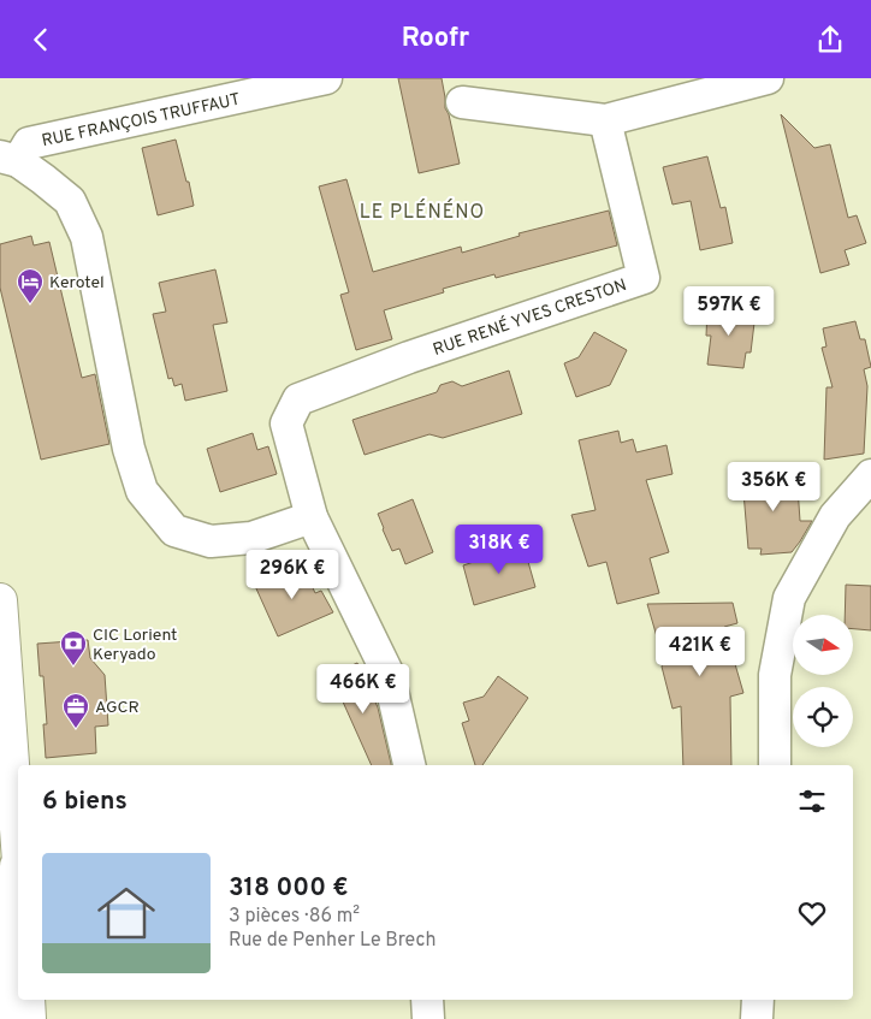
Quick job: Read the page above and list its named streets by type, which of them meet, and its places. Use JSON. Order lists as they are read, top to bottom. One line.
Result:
{"streets":{"street":["RUE FRANÇOIS TRUFFAUT","RUE RENÉ YVES CRESTON"]},"districts":["LE PLÉNÉNO"],"places":{"hotel":["Kerotel"],"bank":["CIC Lorient Keryado"],"office":["AGCR"]},"north":"right","page":{"header":"Roofr","price":["597K €","356K €","318K €","296K €","421K €","466K €"],"heading":"6 biens","list":[{"name":"318 000 €","note":"3 pièces · 86 m² · Rue de Penher Le Brech"}]}}
